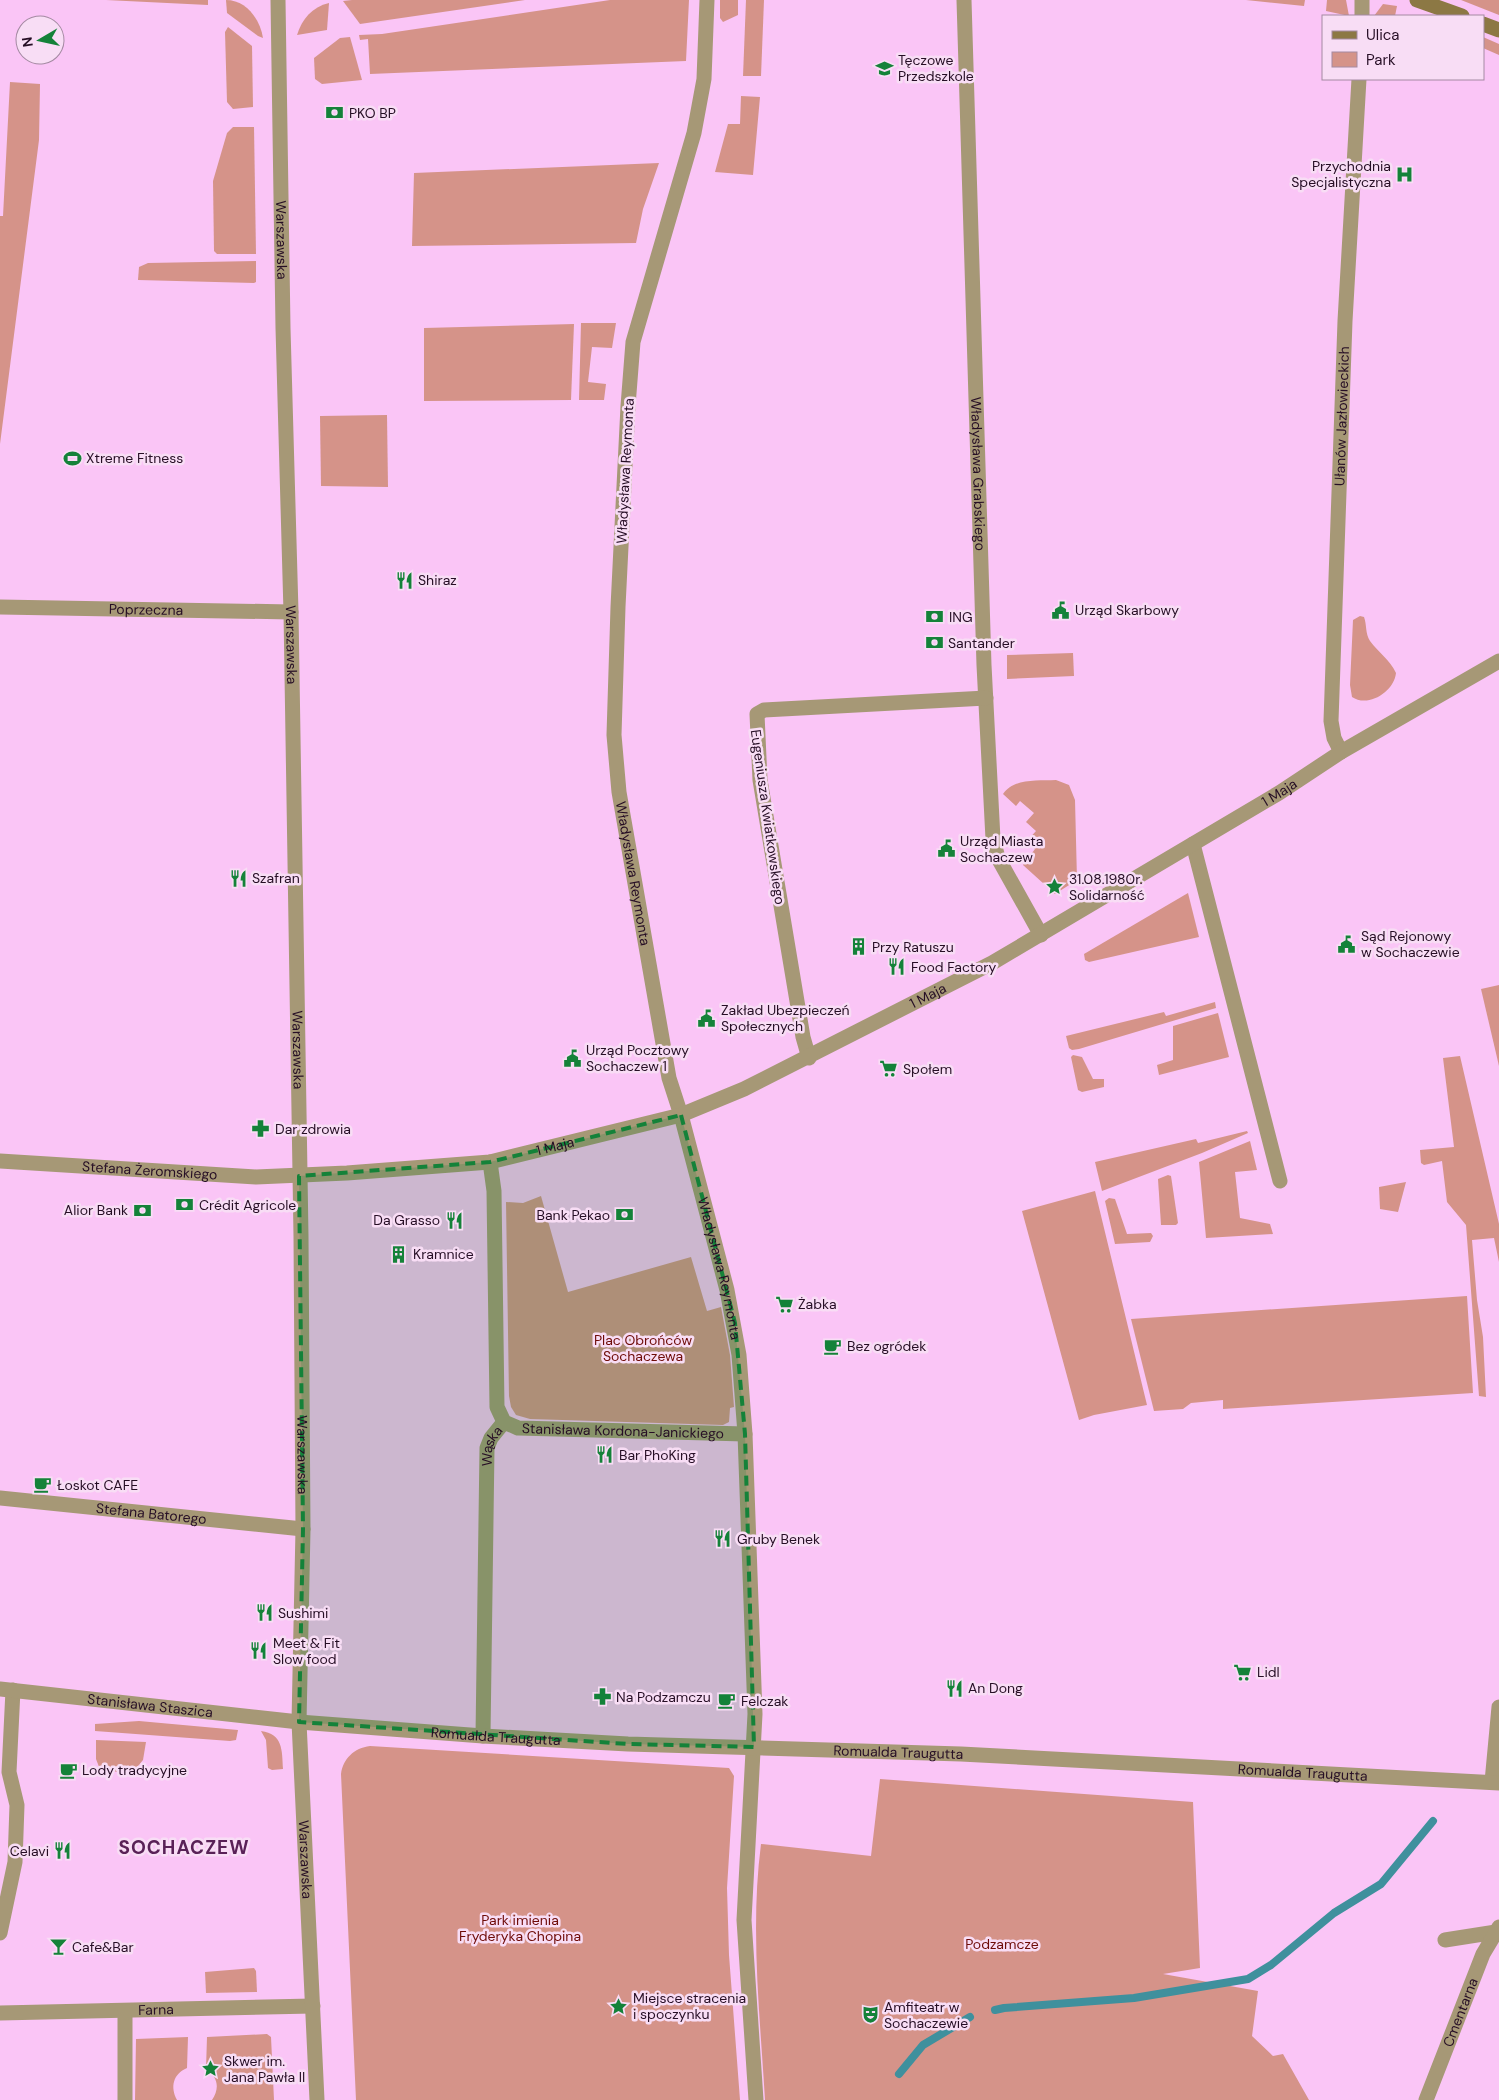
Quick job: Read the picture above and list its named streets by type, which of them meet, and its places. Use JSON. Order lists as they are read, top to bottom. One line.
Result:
{"streets":{"street":["Warszawska","Ułanów Jazłowieckich","Władysława Reymonta","Władysława Grabskiego","Poprzeczna","1 Maja","Eugeniusza Kwiatkowskiego","Stefana Żeromskiego","Stanisława Kordona-Janickiego","Wąska","Stefana Batorego","Stanisława Staszica","Romualda Traugutta","Farna","Cmentarna"]},"crossings":[["Warszawska","Poprzeczna"],["Warszawska","1 Maja"],["Warszawska","Stefana Żeromskiego"],["Warszawska","Stefana Batorego"],["Warszawska","Stanisława Staszica"],["Warszawska","Romualda Traugutta"],["Warszawska","Farna"],["Ułanów Jazłowieckich","1 Maja"],["Władysława Reymonta","1 Maja"],["Władysława Reymonta","Stanisława Kordona-Janickiego"],["Władysława Reymonta","Romualda Traugutta"],["Władysława Grabskiego","1 Maja"],["Władysława Grabskiego","Eugeniusza Kwiatkowskiego"],["1 Maja","Eugeniusza Kwiatkowskiego"],["1 Maja","Stefana Żeromskiego"],["1 Maja","Wąska"],["Stanisława Kordona-Janickiego","Wąska"],["Wąska","Romualda Traugutta"],["Stanisława Staszica","Romualda Traugutta"]],"districts":["SOCHACZEW"],"parks":["Plac Obrońców Sochaczewa","Park imienia Fryderyka Chopina","Podzamcze"],"places":{"school or university":["Tęczowe Przedszkole"],"bank":["PKO BP","ING","Santander","Crédit Agricole","Alior Bank","Bank Pekao"],"hospital":["Przychodnia Specjalistyczna"],"sports":["Xtreme Fitness"],"restaurant":["Shiraz","Szafran","Food Factory","Da Grasso","Bar PhoKing","Gruby Benek","Sushimi","Meet & Fit Slow food","An Dong","Celavi"],"public building":["Urząd Skarbowy","Urząd Miasta Sochaczew","Sąd Rejonowy w Sochaczewie","Zakład Ubezpieczeń Społecznych","Urząd Pocztowy Sochaczew 1"],"place":["31.08.1980r. Solidarność","Miejsce stracenia i spoczynku","Skwer im. Jana Pawła II"],"building":["Przy Ratuszu","Kramnice"],"supermarket":["Społem","Żabka","Lidl"],"pharmacy":["Dar zdrowia","Na Podzamczu"],"cafe":["Bez ogródek","Łoskot CAFE","Felczak","Lody tradycyjne"],"bar":["Cafe&Bar"],"theatre":["Amfiteatr w Sochaczewie"]},"legend":["Ulica","Park"],"north":"left"}
